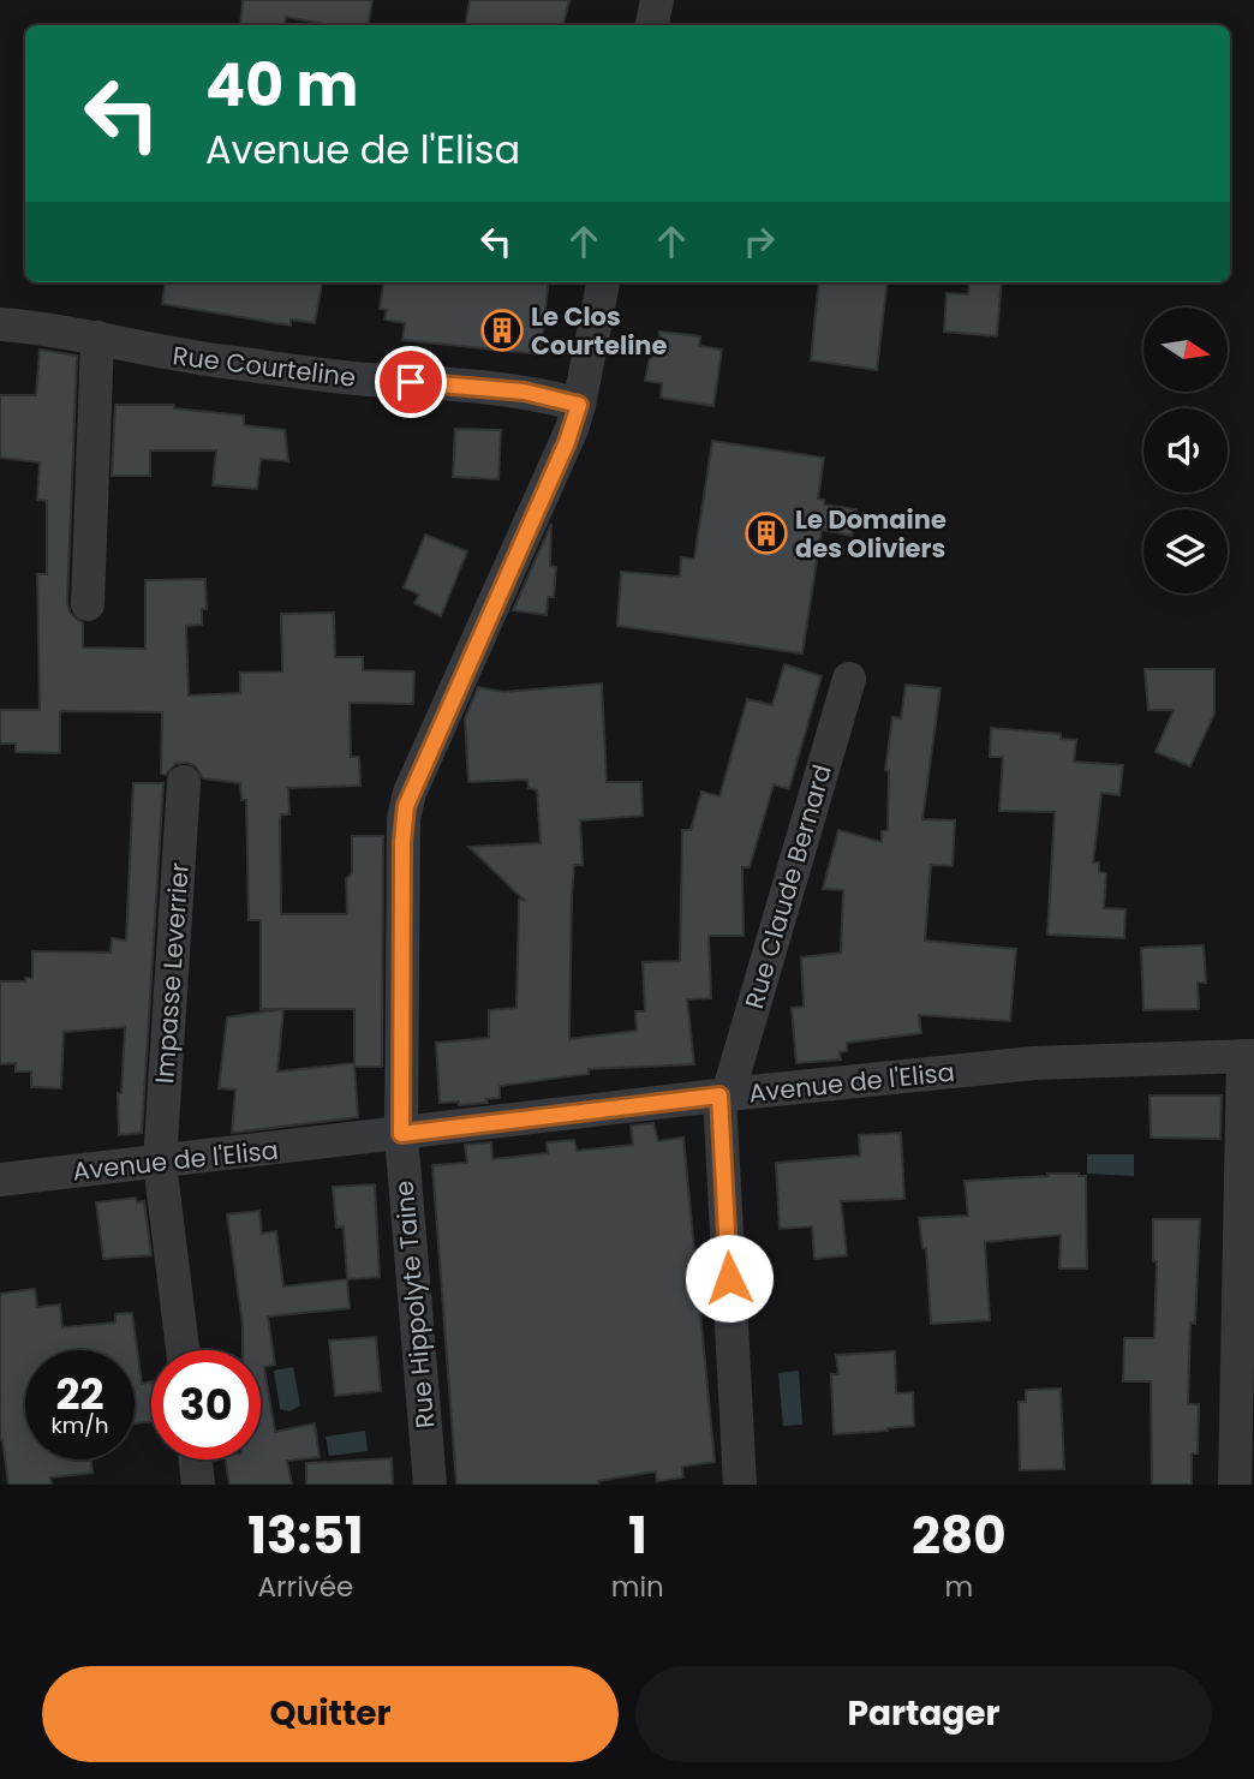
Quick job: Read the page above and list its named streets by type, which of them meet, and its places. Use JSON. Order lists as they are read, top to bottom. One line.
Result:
{"streets":{"street":["Rue Courteline","Rue Claude Bernard","Impasse Leverrier","Avenue de l'Elisa","Rue Hippolyte Taine"]},"crossings":[["Rue Courteline","Rue Hippolyte Taine"],["Rue Claude Bernard","Avenue de l'Elisa"],["Impasse Leverrier","Avenue de l'Elisa"],["Avenue de l'Elisa","Rue Hippolyte Taine"]],"places":{"building":["Le Clos Courteline","Le Domaine des Oliviers"]},"north":"right","page":{"turn":["40 m","Avenue de l'Elisa"],"speed":"22 km/h","limit":"30","eta":["13:51","Arrivée","1","min","280","m"],"buttons":["Quitter","Partager"]}}
